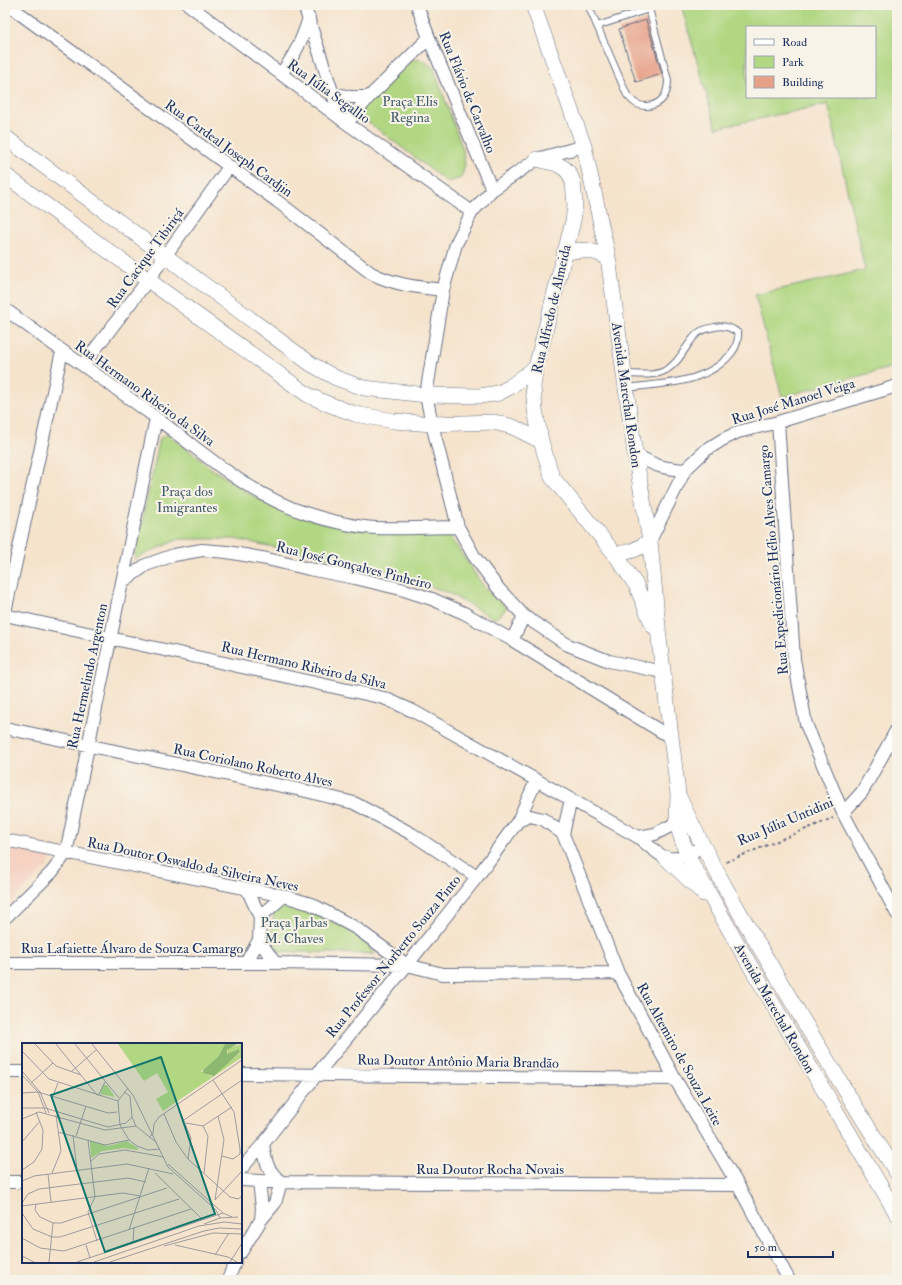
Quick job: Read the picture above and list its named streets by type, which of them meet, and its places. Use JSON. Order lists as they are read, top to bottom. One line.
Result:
{"streets":{"street":["Rua Júlia Segallio","Rua Flávio de Carvalho","Rua Cardeal Joseph Cardjin","Rua Cacique Tibiriçá","Rua Alfredo de Almeida","Rua Hermano Ribeiro da Silva","Avenida Marechal Rondon","Rua José Manoel Veiga","Rua Expedicionário Hélio Alves Camargo","Rua José Gonçalves Pinheiro","Rua Hermelindo Argenton","Rua Coriolano Roberto Alves","Rua Júlia Untidini","Rua Doutor Oswaldo da Silveira Neves","Rua Lafaiette Álvaro de Souza Camargo","Rua Professor Norberto Souza Pinto","Rua Altemiro de Souza Leite","Rua Doutor Antônio Maria Brandão","Rua Doutor Rocha Novais"]},"crossings":[["Rua Cardeal Joseph Cardjin","Rua Cacique Tibiriçá"],["Rua Cacique Tibiriçá","Rua Hermano Ribeiro da Silva"],["Rua Alfredo de Almeida","Avenida Marechal Rondon"],["Rua Hermano Ribeiro da Silva","Rua Hermelindo Argenton"],["Rua Hermano Ribeiro da Silva","Rua Professor Norberto Souza Pinto"],["Avenida Marechal Rondon","Rua José Manoel Veiga"],["Avenida Marechal Rondon","Rua José Gonçalves Pinheiro"],["Avenida Marechal Rondon","Rua Júlia Untidini"],["Rua José Manoel Veiga","Rua Expedicionário Hélio Alves Camargo"],["Rua Expedicionário Hélio Alves Camargo","Rua Júlia Untidini"],["Rua José Gonçalves Pinheiro","Rua Hermelindo Argenton"],["Rua Hermelindo Argenton","Rua Coriolano Roberto Alves"],["Rua Hermelindo Argenton","Rua Doutor Oswaldo da Silveira Neves"],["Rua Coriolano Roberto Alves","Rua Professor Norberto Souza Pinto"],["Rua Doutor Oswaldo da Silveira Neves","Rua Lafaiette Álvaro de Souza Camargo"],["Rua Doutor Oswaldo da Silveira Neves","Rua Professor Norberto Souza Pinto"],["Rua Lafaiette Álvaro de Souza Camargo","Rua Professor Norberto Souza Pinto"],["Rua Lafaiette Álvaro de Souza Camargo","Rua Altemiro de Souza Leite"],["Rua Professor Norberto Souza Pinto","Rua Doutor Antônio Maria Brandão"],["Rua Altemiro de Souza Leite","Rua Doutor Antônio Maria Brandão"],["Rua Altemiro de Souza Leite","Rua Doutor Rocha Novais"]],"parks":["Praça Elis Regina","Praça dos Imigrantes","Praça Jarbas M. Chaves"],"legend":["Road","Park","Building"],"scale_bar":"50 m"}
